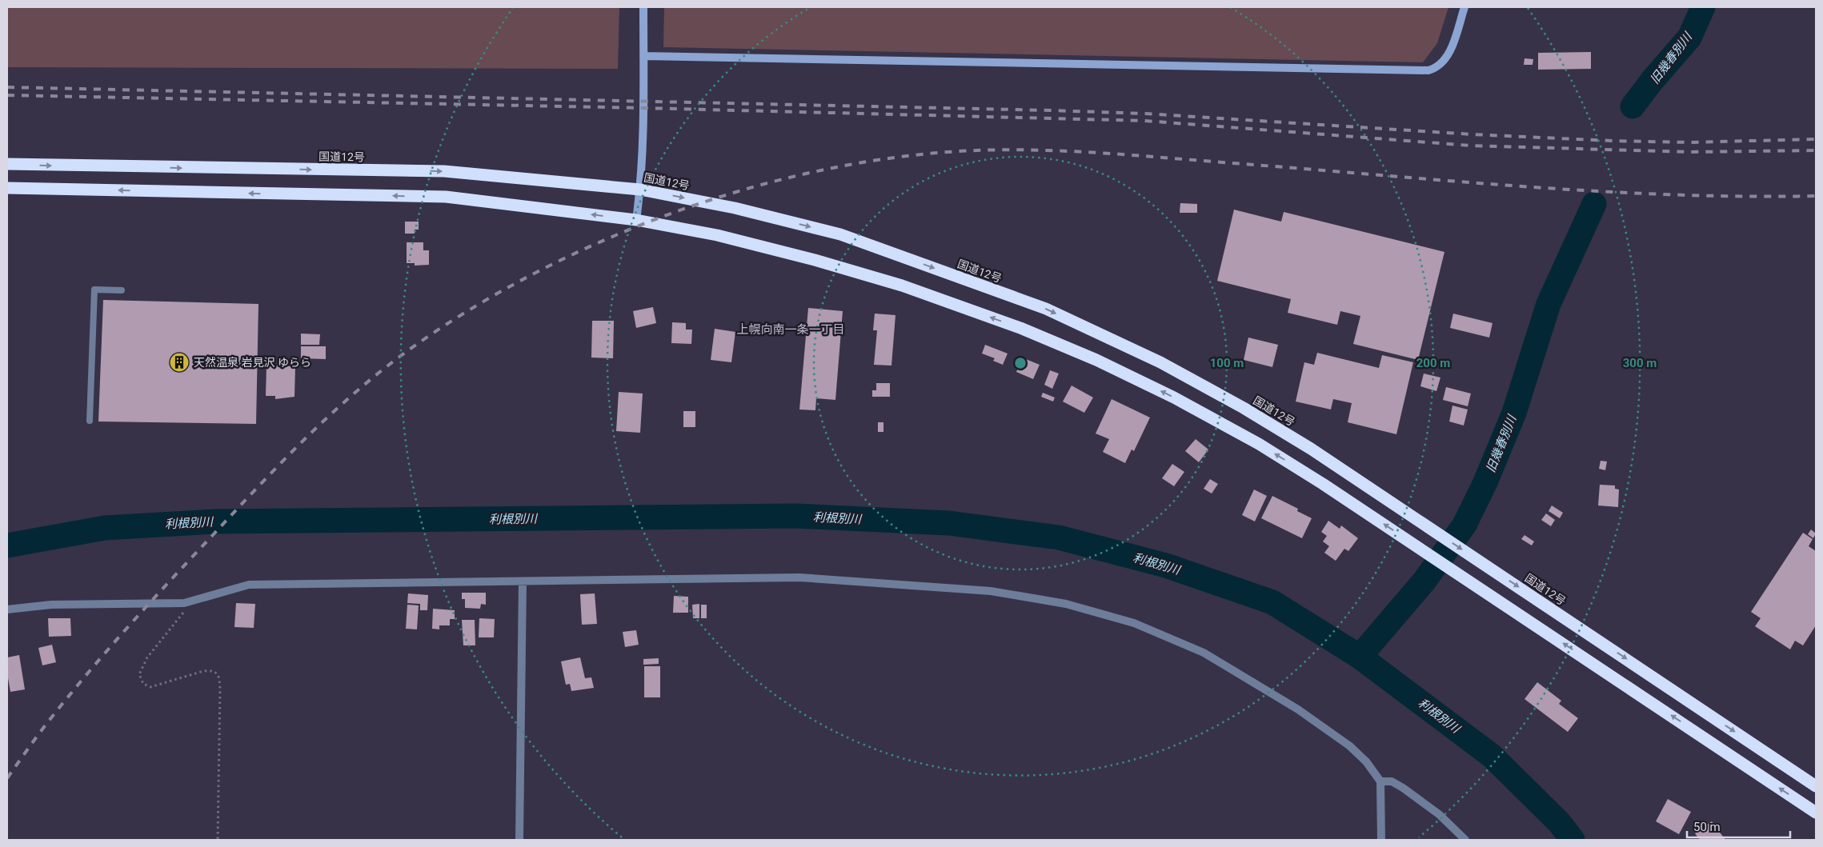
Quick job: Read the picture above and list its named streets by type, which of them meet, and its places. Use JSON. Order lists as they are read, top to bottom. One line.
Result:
{"streets":{"highway":["国道12号"]},"districts":["上幌向南一条一丁目"],"water":["旧幾春別川","利根別川"],"places":{"building":["天然温泉 岩見沢 ゆらら"]},"scale_bar":"50 m","rings":["100 m","200 m","300 m"]}
